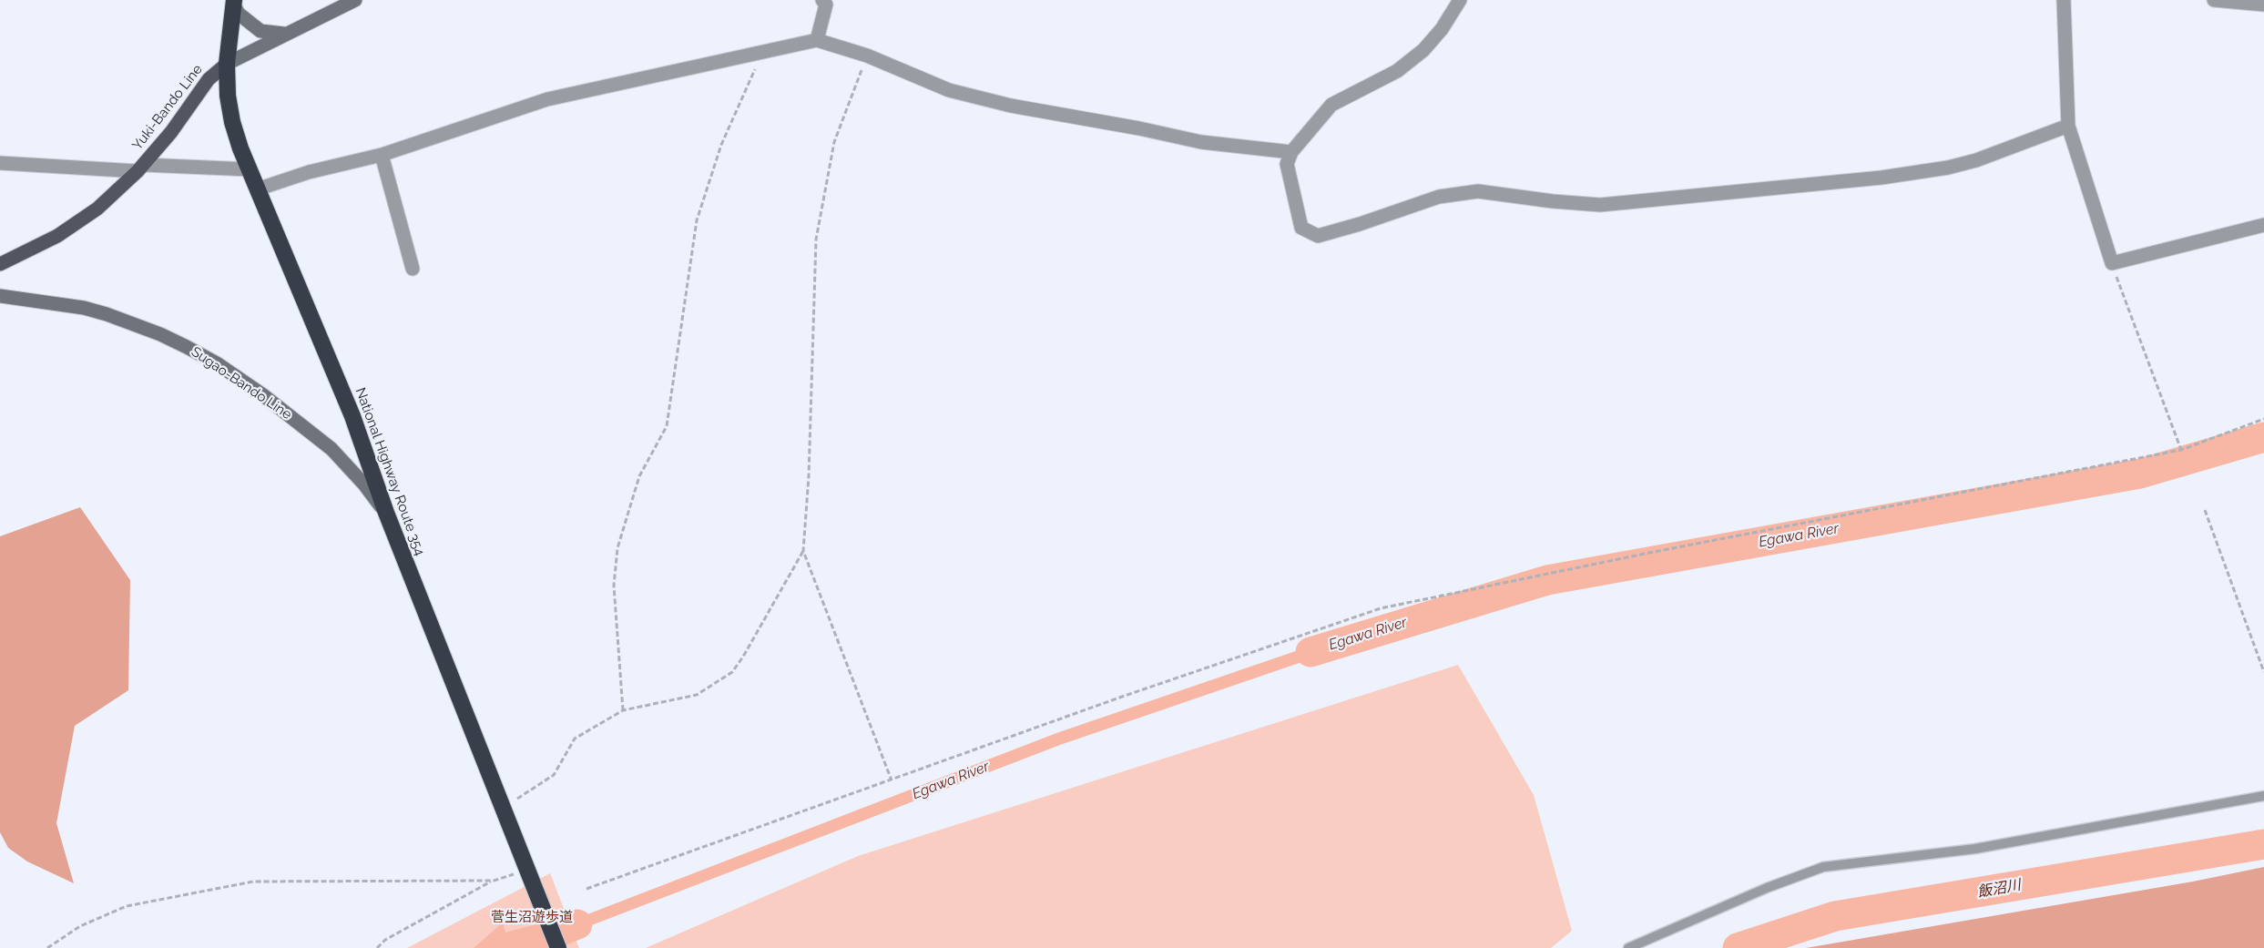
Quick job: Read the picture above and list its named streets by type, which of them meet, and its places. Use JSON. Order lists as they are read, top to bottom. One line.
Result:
{"streets":{"highway":["National Highway Route 354"],"main road":["Yuki-Bando Line","Sugao-Bando Line"]},"crossings":[["Yuki-Bando Line","National Highway Route 354"],["Sugao-Bando Line","National Highway Route 354"]],"water":["Egawa River","飯沼川"],"parks":["菅生沼遊歩道"]}
